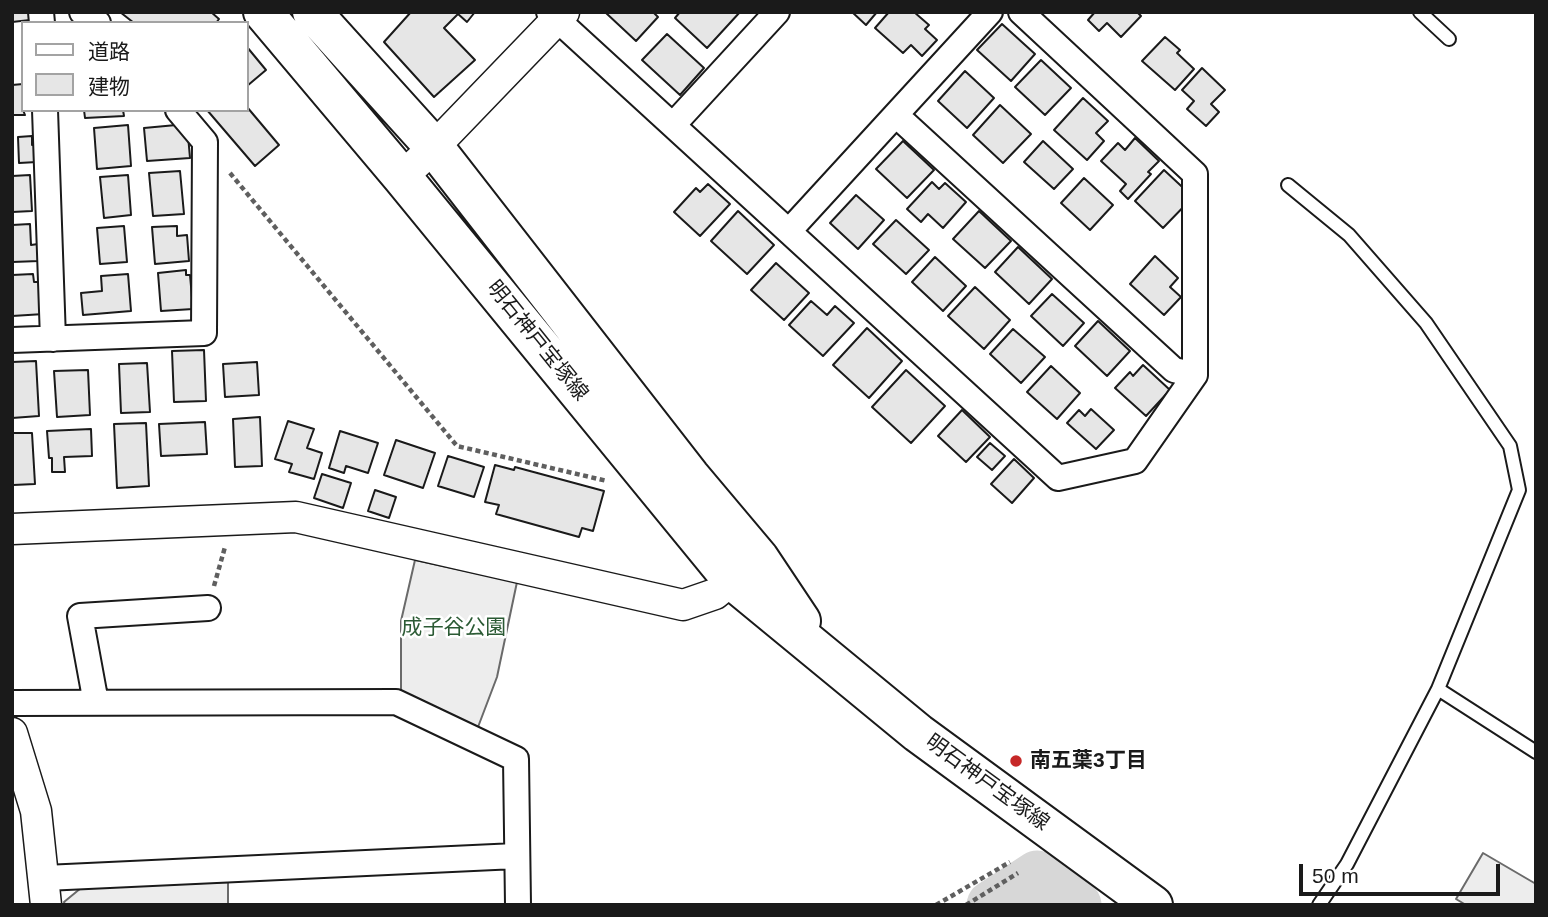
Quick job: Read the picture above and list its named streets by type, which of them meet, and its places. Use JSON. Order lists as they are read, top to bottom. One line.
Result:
{"streets":{"main road":["明石神戸宝塚線"]},"parks":["成子谷公園"],"places":["南五葉3丁目"],"legend":["道路","建物"],"scale_bar":"50 m"}
